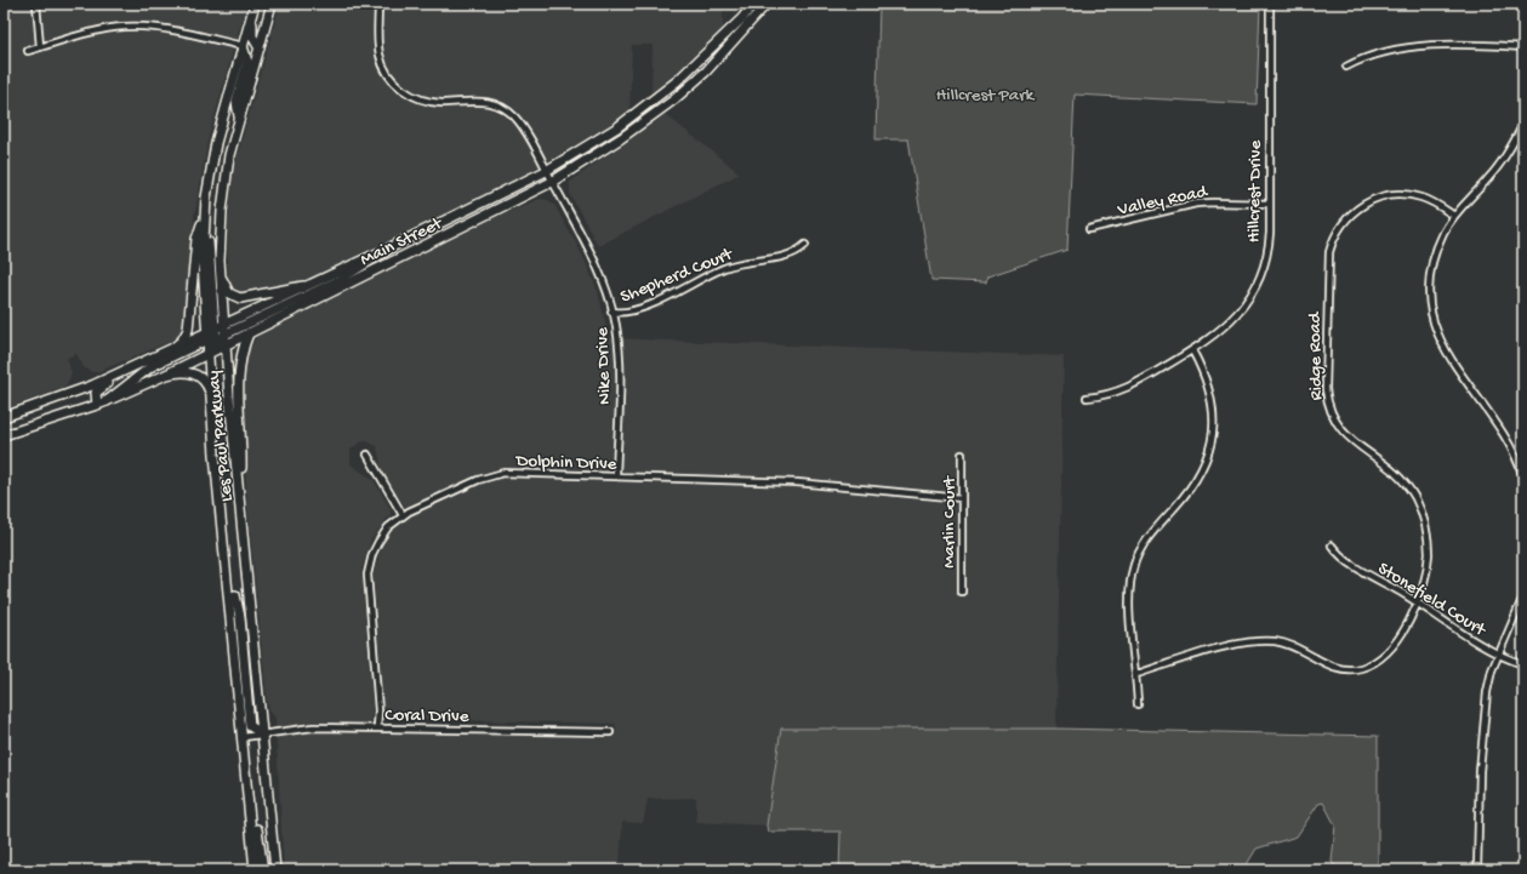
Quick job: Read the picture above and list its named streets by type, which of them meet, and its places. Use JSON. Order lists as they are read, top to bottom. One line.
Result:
{"streets":{"main road":["Main Street","Les Paul Parkway"],"street":["Hillcrest Drive","Valley Road","Shepherd Court","Ridge Road","Nike Drive","Dolphin Drive","Marlin Court","Stonefield Court","Coral Drive"]},"crossings":[["Hillcrest Drive","Valley Road"],["Main Street","Nike Drive"],["Main Street","Les Paul Parkway"],["Shepherd Court","Nike Drive"],["Ridge Road","Stonefield Court"],["Nike Drive","Dolphin Drive"],["Les Paul Parkway","Coral Drive"],["Dolphin Drive","Marlin Court"],["Dolphin Drive","Coral Drive"]],"parks":["Hillcrest Park"]}
